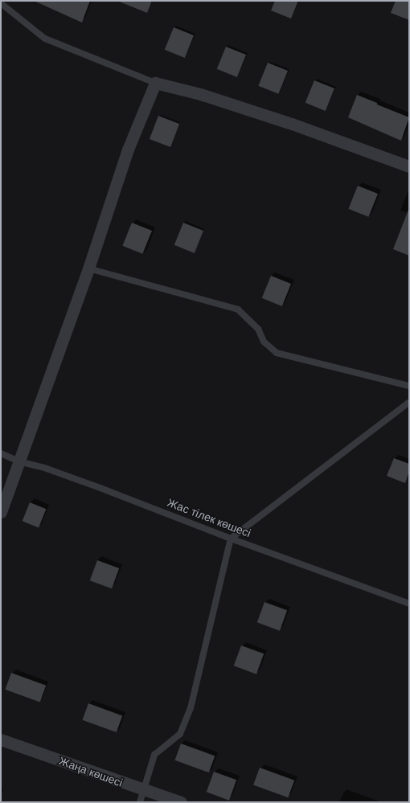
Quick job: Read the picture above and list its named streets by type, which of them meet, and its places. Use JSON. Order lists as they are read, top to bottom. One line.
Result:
{"streets":{"street":["Жаңа көшесі"],"lane":["Жас тілек көшесі"]}}
